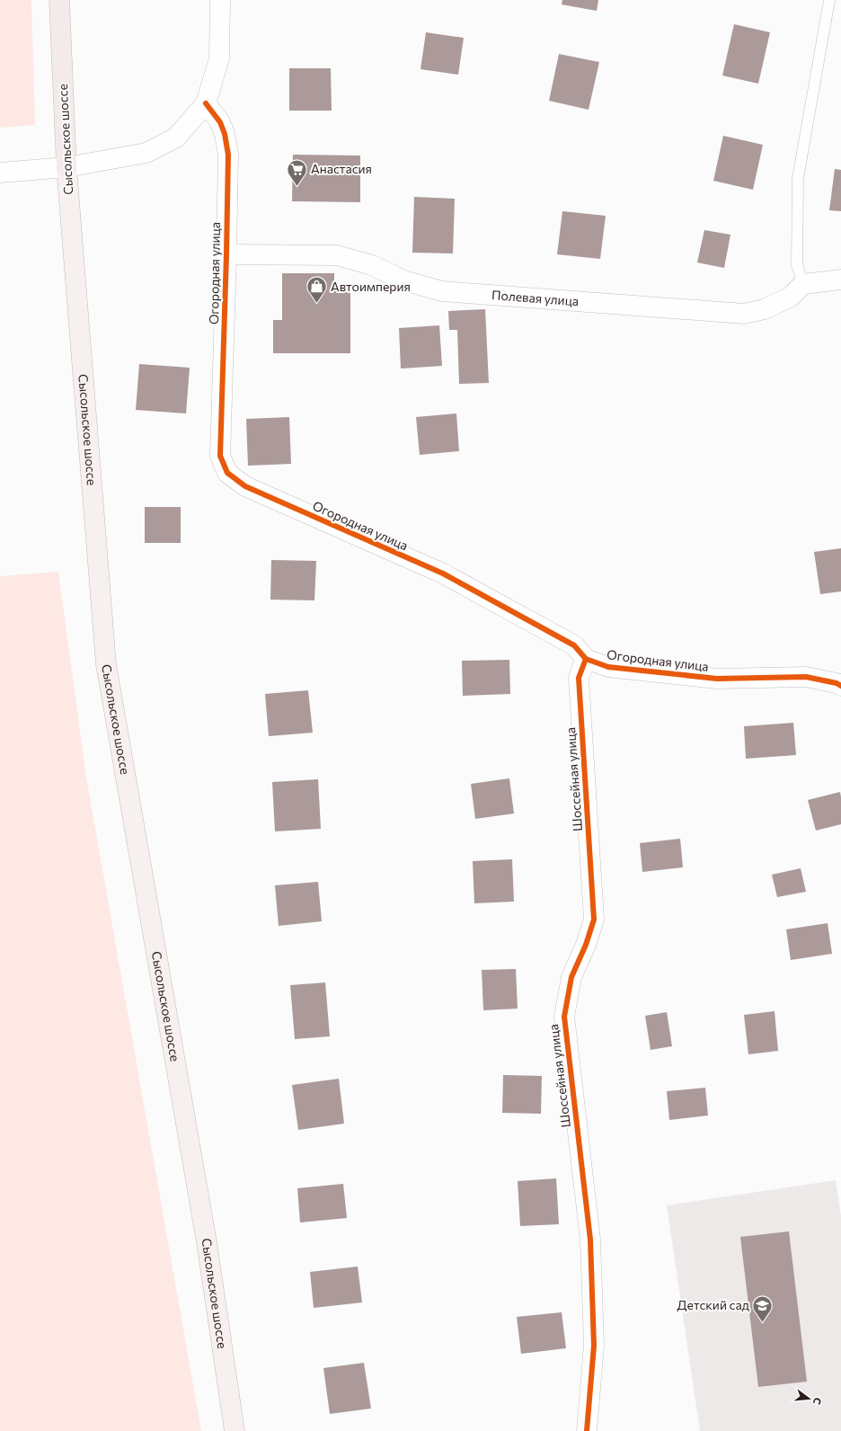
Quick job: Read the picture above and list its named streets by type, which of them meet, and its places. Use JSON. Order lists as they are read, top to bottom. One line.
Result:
{"streets":{"highway":["Сысольское шоссе"],"street":["Огородная улица","Полевая улица","Шоссейная улица"]},"crossings":[["Огородная улица","Полевая улица"],["Огородная улица","Шоссейная улица"]],"places":{"supermarket":["Анастасия"],"shop":["Автоимперия"],"school or university":["Детский сад"]},"north":"right"}
